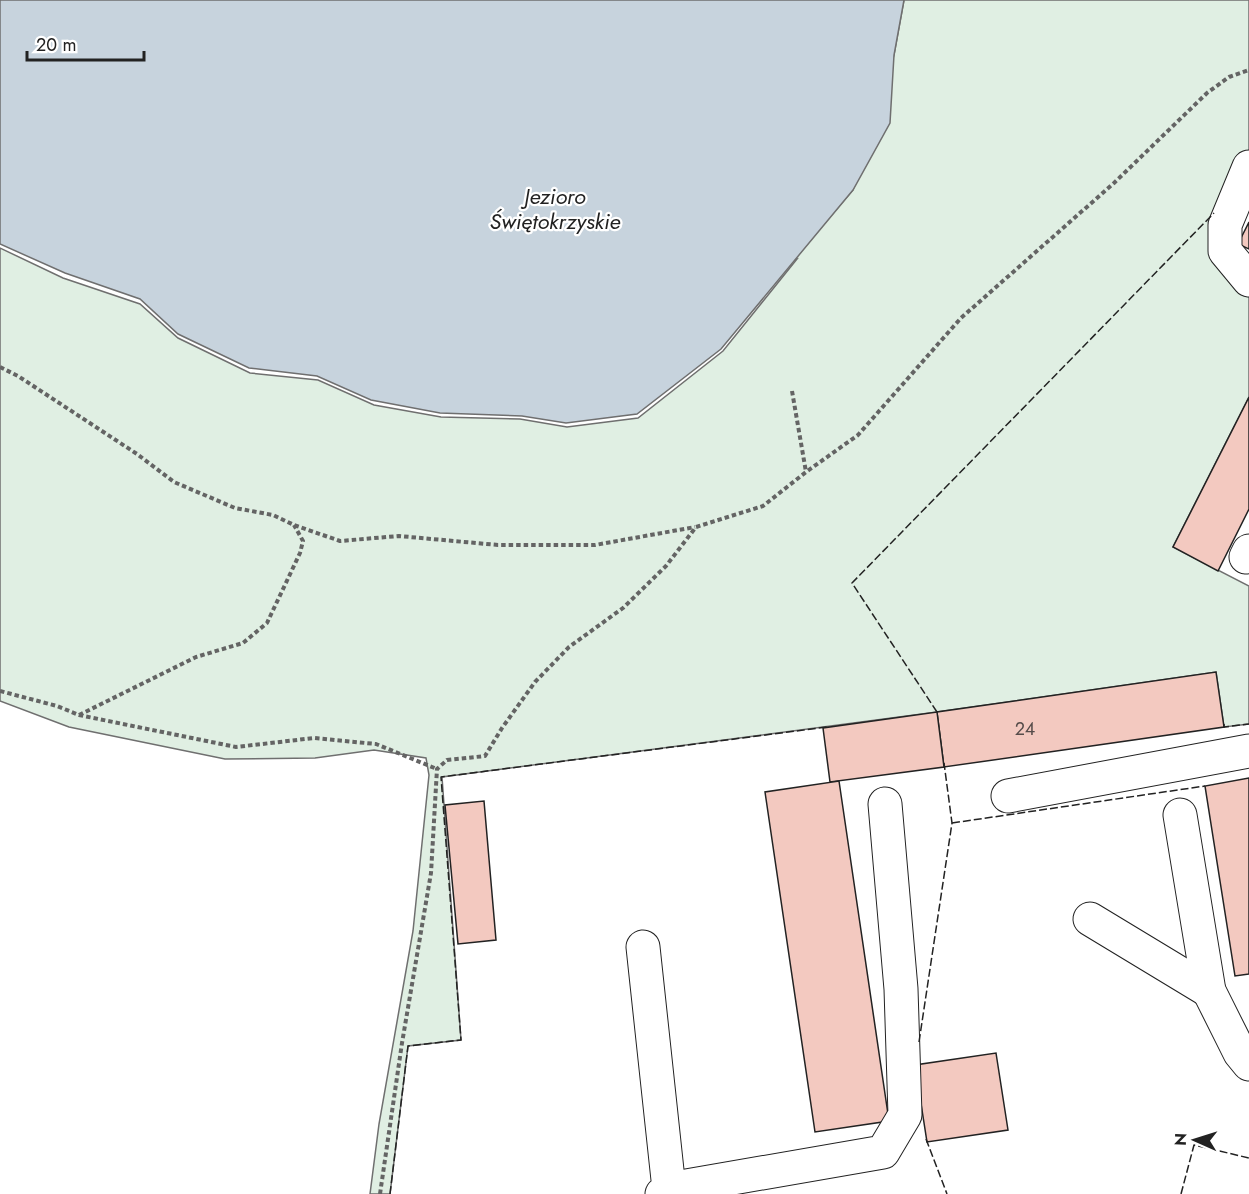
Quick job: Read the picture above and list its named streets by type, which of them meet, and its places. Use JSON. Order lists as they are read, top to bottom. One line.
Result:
{"water":["Jezioro Świętokrzyskie"],"house_numbers":["24"],"scale_bar":"20 m","north":"left"}
